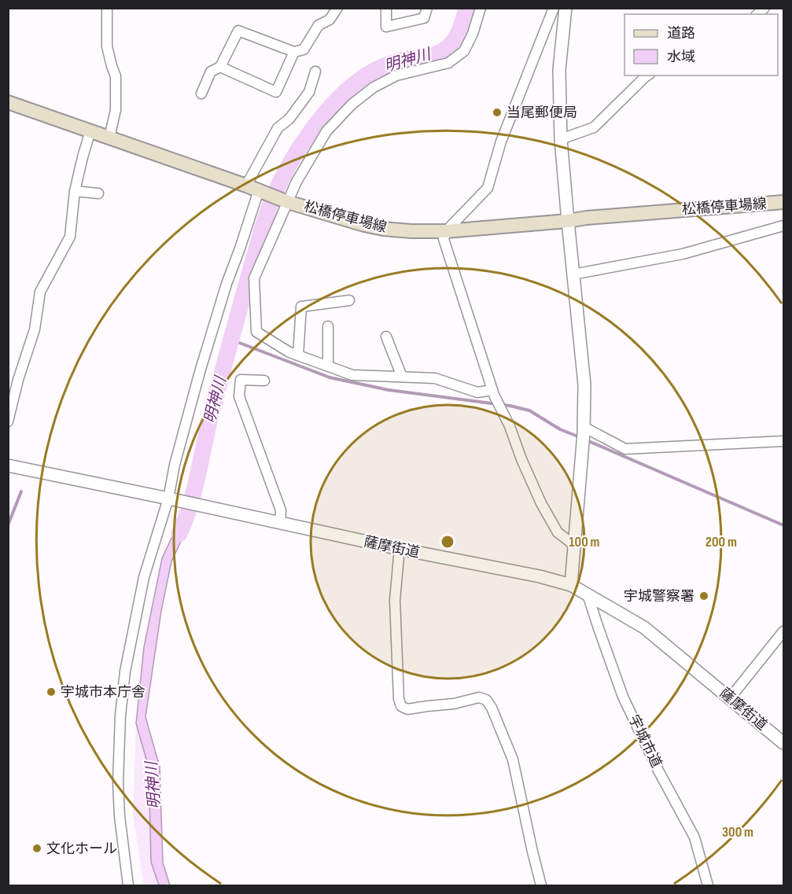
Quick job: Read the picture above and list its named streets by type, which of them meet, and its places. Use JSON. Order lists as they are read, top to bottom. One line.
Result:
{"streets":{"main road":["松橋停車場線"],"street":["薩摩街道","宇城市道"]},"crossings":[["薩摩街道","宇城市道"]],"water":["明神川"],"places":["当尾郵便局","宇城警察署","宇城市本庁舎","文化ホール"],"legend":["道路","水域"],"rings":["100 m","200 m","300 m"]}
